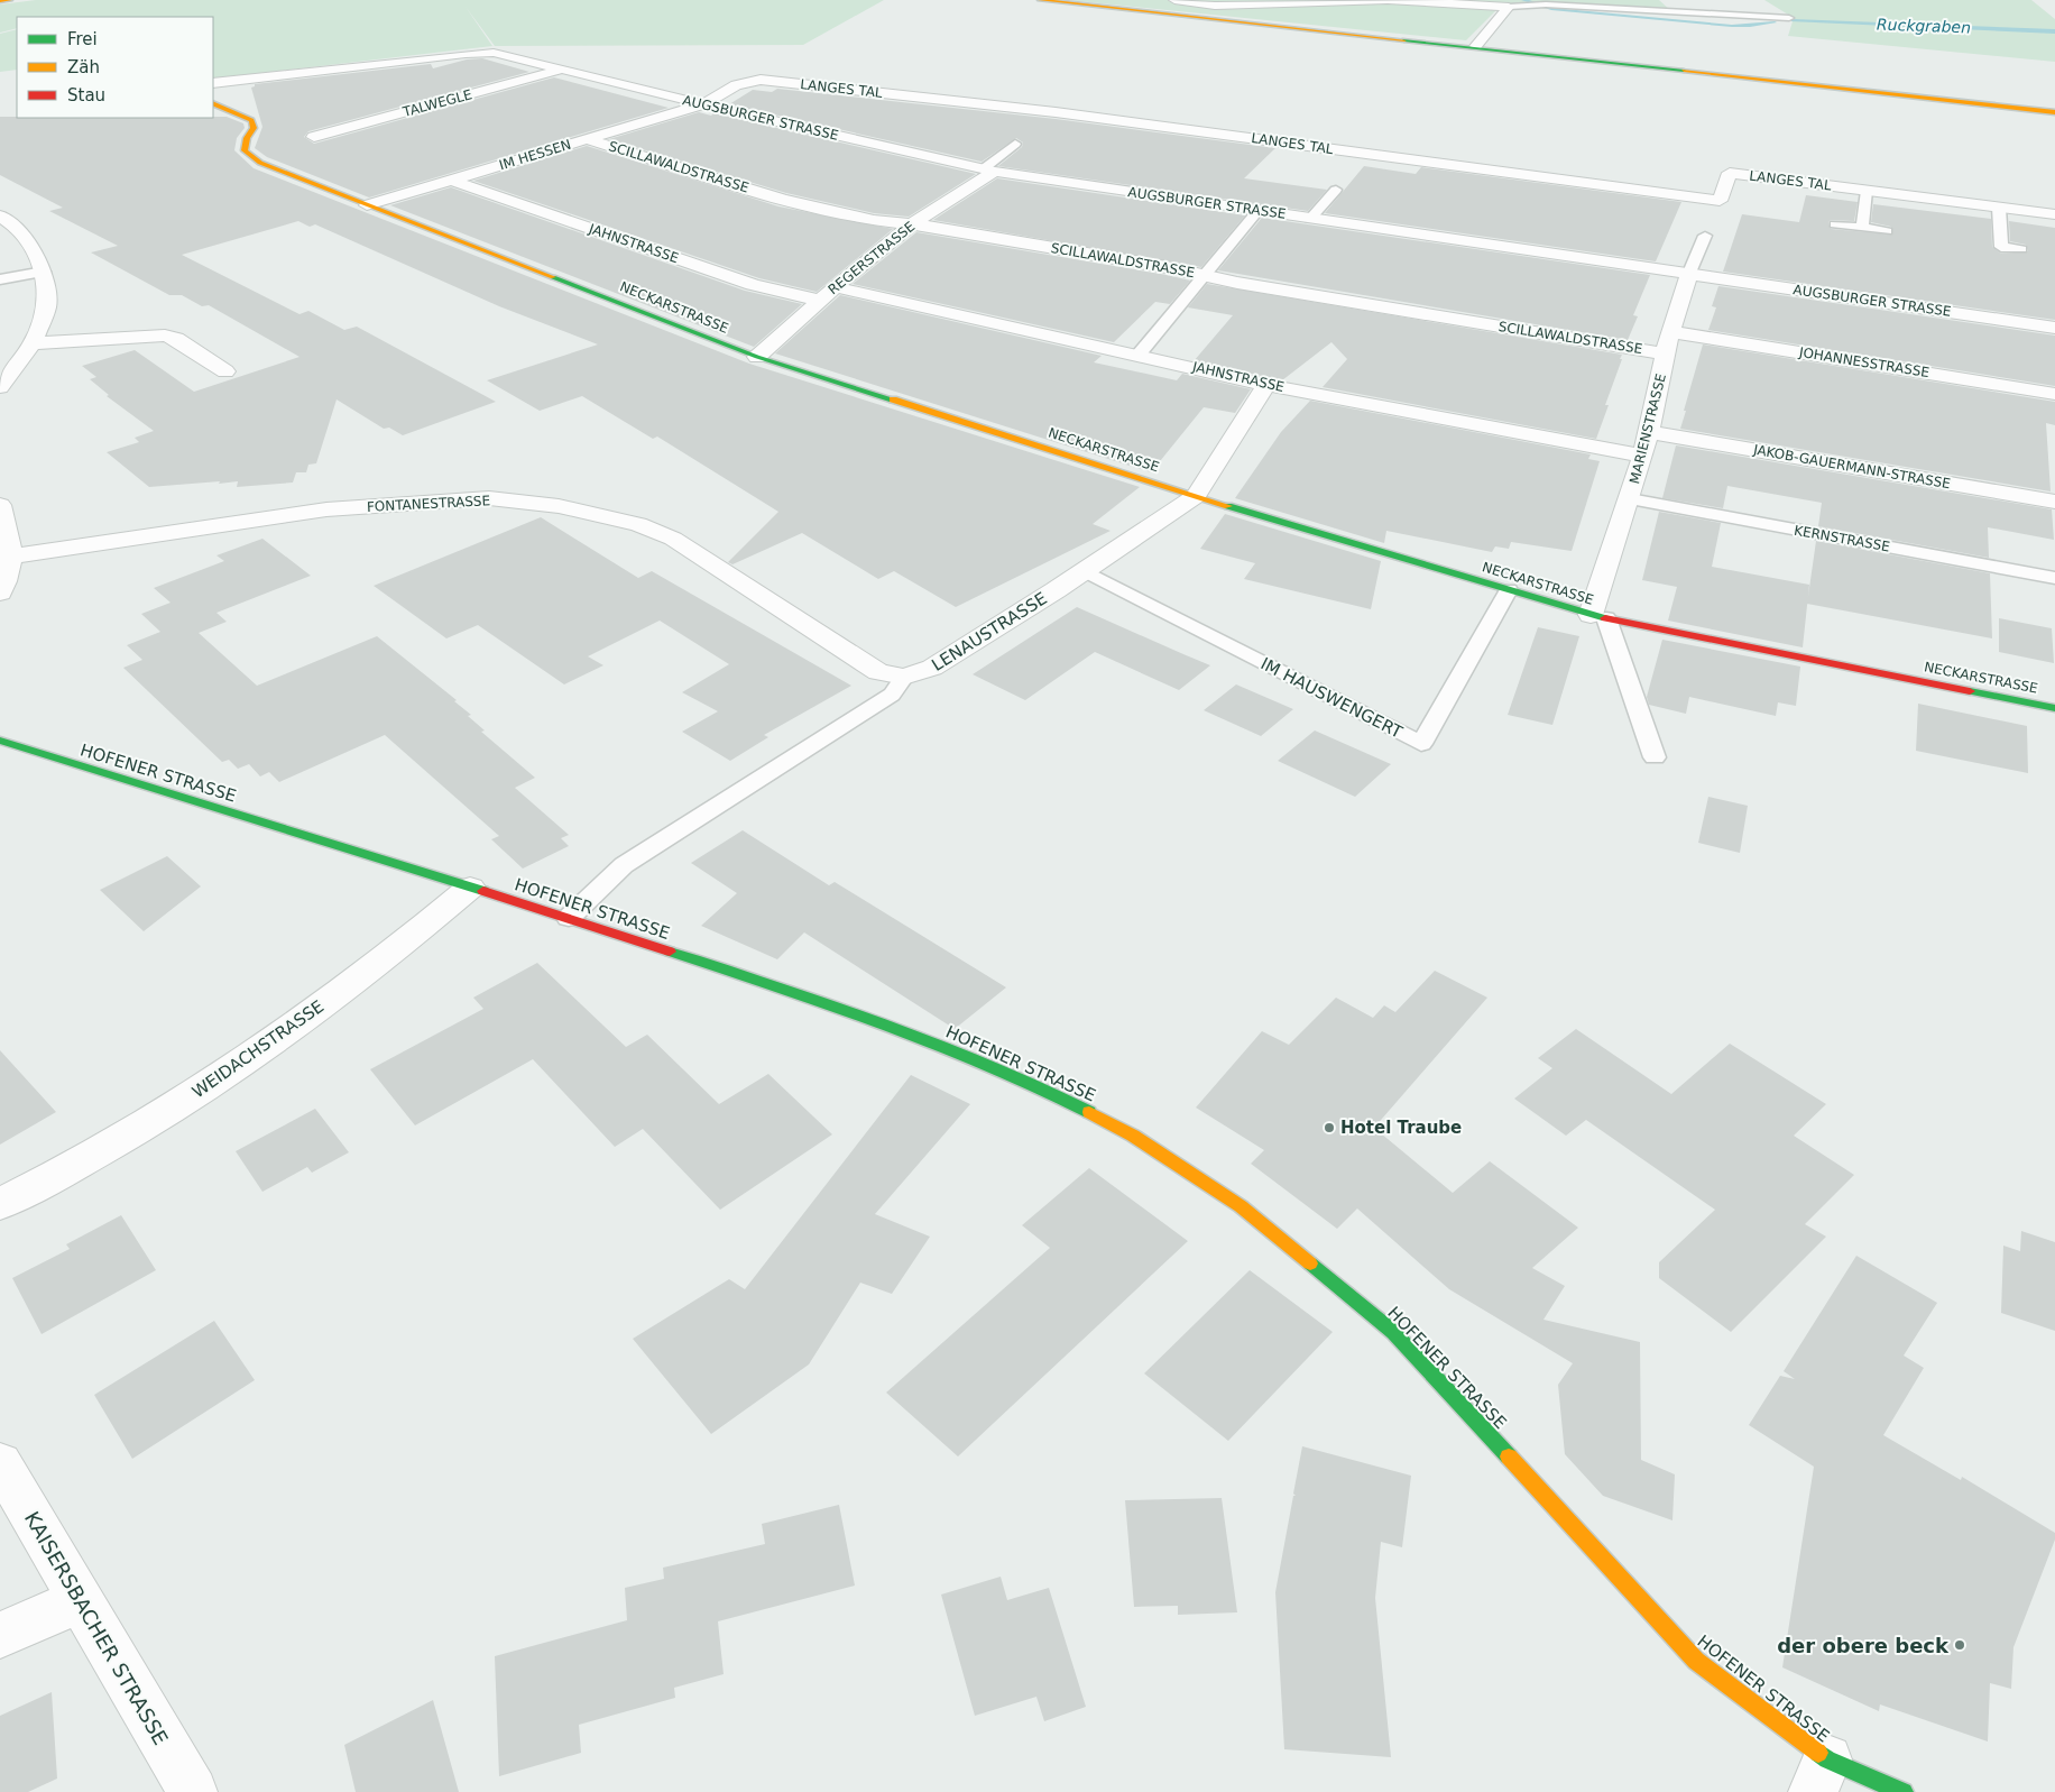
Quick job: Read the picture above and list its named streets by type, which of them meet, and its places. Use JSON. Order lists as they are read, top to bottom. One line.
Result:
{"streets":{"street":["LANGES TAL","TALWEGLE","AUGSBURGER STRASSE","IM HESSEN","SCILLAWALDSTRASSE","JAHNSTRASSE","REGERSTRASSE","NECKARSTRASSE","JOHANNESSTRASSE","MARIENSTRASSE","JAKOB-GAUERMANN-STRASSE","FONTANESTRASSE","LENAUSTRASSE","HOFENER STRASSE","WEIDACHSTRASSE","KAISERSBACHER STRASSE"],"lane":["KERNSTRASSE","IM HAUSWENGERT"]},"crossings":[["LANGES TAL","AUGSBURGER STRASSE"],["LANGES TAL","IM HESSEN"],["TALWEGLE","AUGSBURGER STRASSE"],["AUGSBURGER STRASSE","IM HESSEN"],["AUGSBURGER STRASSE","REGERSTRASSE"],["AUGSBURGER STRASSE","MARIENSTRASSE"],["IM HESSEN","SCILLAWALDSTRASSE"],["IM HESSEN","JAHNSTRASSE"],["IM HESSEN","NECKARSTRASSE"],["SCILLAWALDSTRASSE","REGERSTRASSE"],["SCILLAWALDSTRASSE","MARIENSTRASSE"],["JAHNSTRASSE","REGERSTRASSE"],["JAHNSTRASSE","MARIENSTRASSE"],["JAHNSTRASSE","LENAUSTRASSE"],["REGERSTRASSE","NECKARSTRASSE"],["NECKARSTRASSE","MARIENSTRASSE"],["NECKARSTRASSE","LENAUSTRASSE"],["NECKARSTRASSE","IM HAUSWENGERT"],["JOHANNESSTRASSE","MARIENSTRASSE"],["MARIENSTRASSE","JAKOB-GAUERMANN-STRASSE"],["MARIENSTRASSE","KERNSTRASSE"],["FONTANESTRASSE","LENAUSTRASSE"],["LENAUSTRASSE","IM HAUSWENGERT"],["HOFENER STRASSE","WEIDACHSTRASSE"]],"water":["Ruckgraben"],"places":["Hotel Traube","der obere beck"],"legend":["Frei","Zäh","Stau"]}
